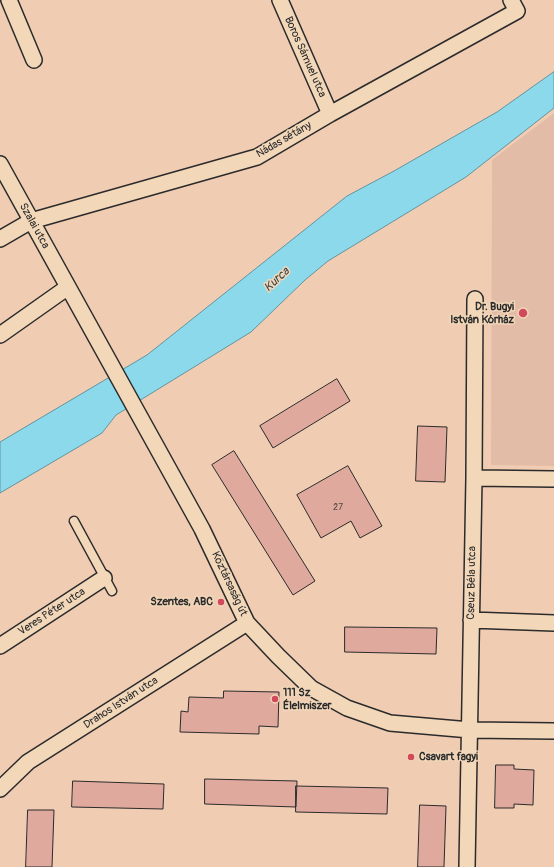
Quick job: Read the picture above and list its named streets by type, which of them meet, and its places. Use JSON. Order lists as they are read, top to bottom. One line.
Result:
{"streets":{"street":["Boros Sámuel utca","Nádas sétány","Szalai utca","Cseuz Béla utca","Köztársaság út","Veres Péter utca","Drahos István utca"]},"crossings":[["Boros Sámuel utca","Nádas sétány"],["Nádas sétány","Szalai utca"],["Szalai utca","Köztársaság út"],["Cseuz Béla utca","Köztársaság út"],["Köztársaság út","Drahos István utca"]],"water":["Kurca"],"places":["Dr. Bugyi István Kórház","Szentes, ABC","111 Sz Élelmiszer","Csavart fagyi"],"house_numbers":["27"]}
